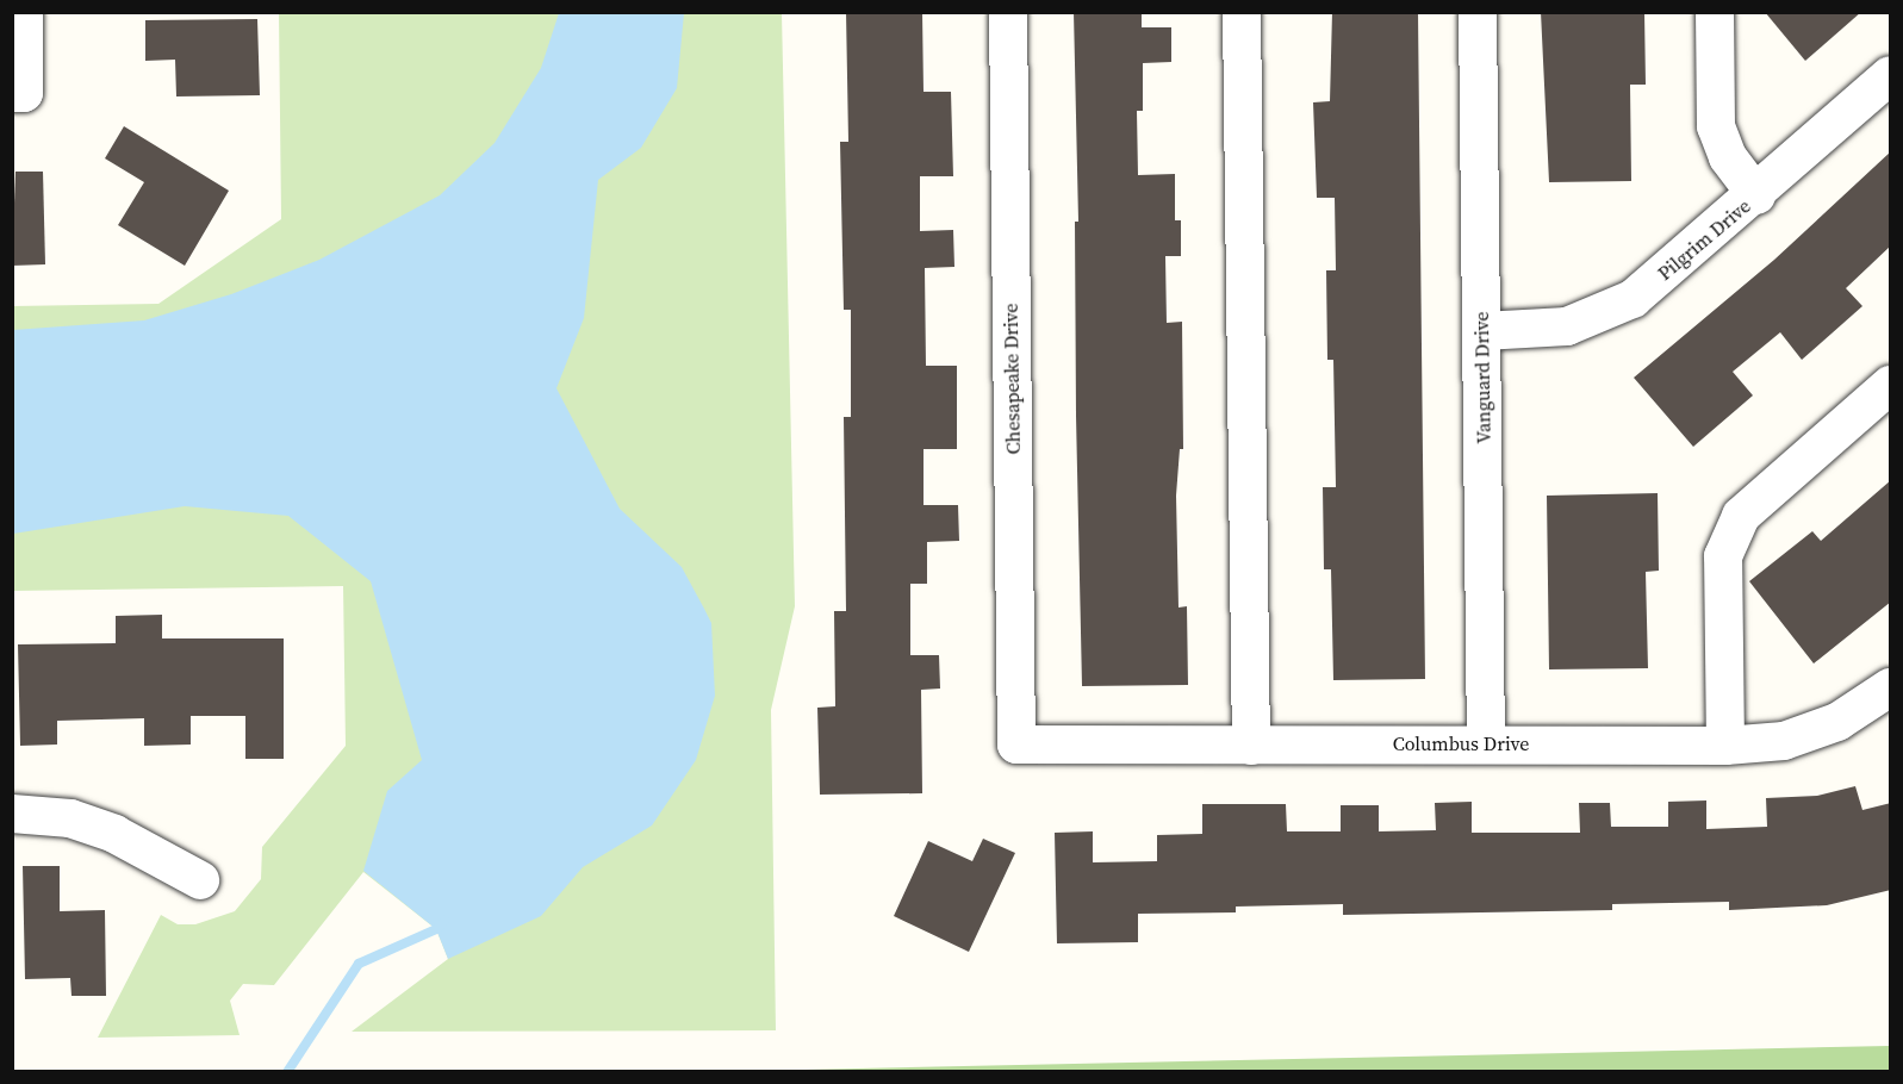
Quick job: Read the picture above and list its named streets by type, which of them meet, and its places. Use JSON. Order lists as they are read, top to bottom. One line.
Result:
{"streets":{"street":["Pilgrim Drive","Vanguard Drive","Chesapeake Drive","Columbus Drive"]},"crossings":[["Pilgrim Drive","Vanguard Drive"],["Vanguard Drive","Columbus Drive"],["Chesapeake Drive","Columbus Drive"]]}
